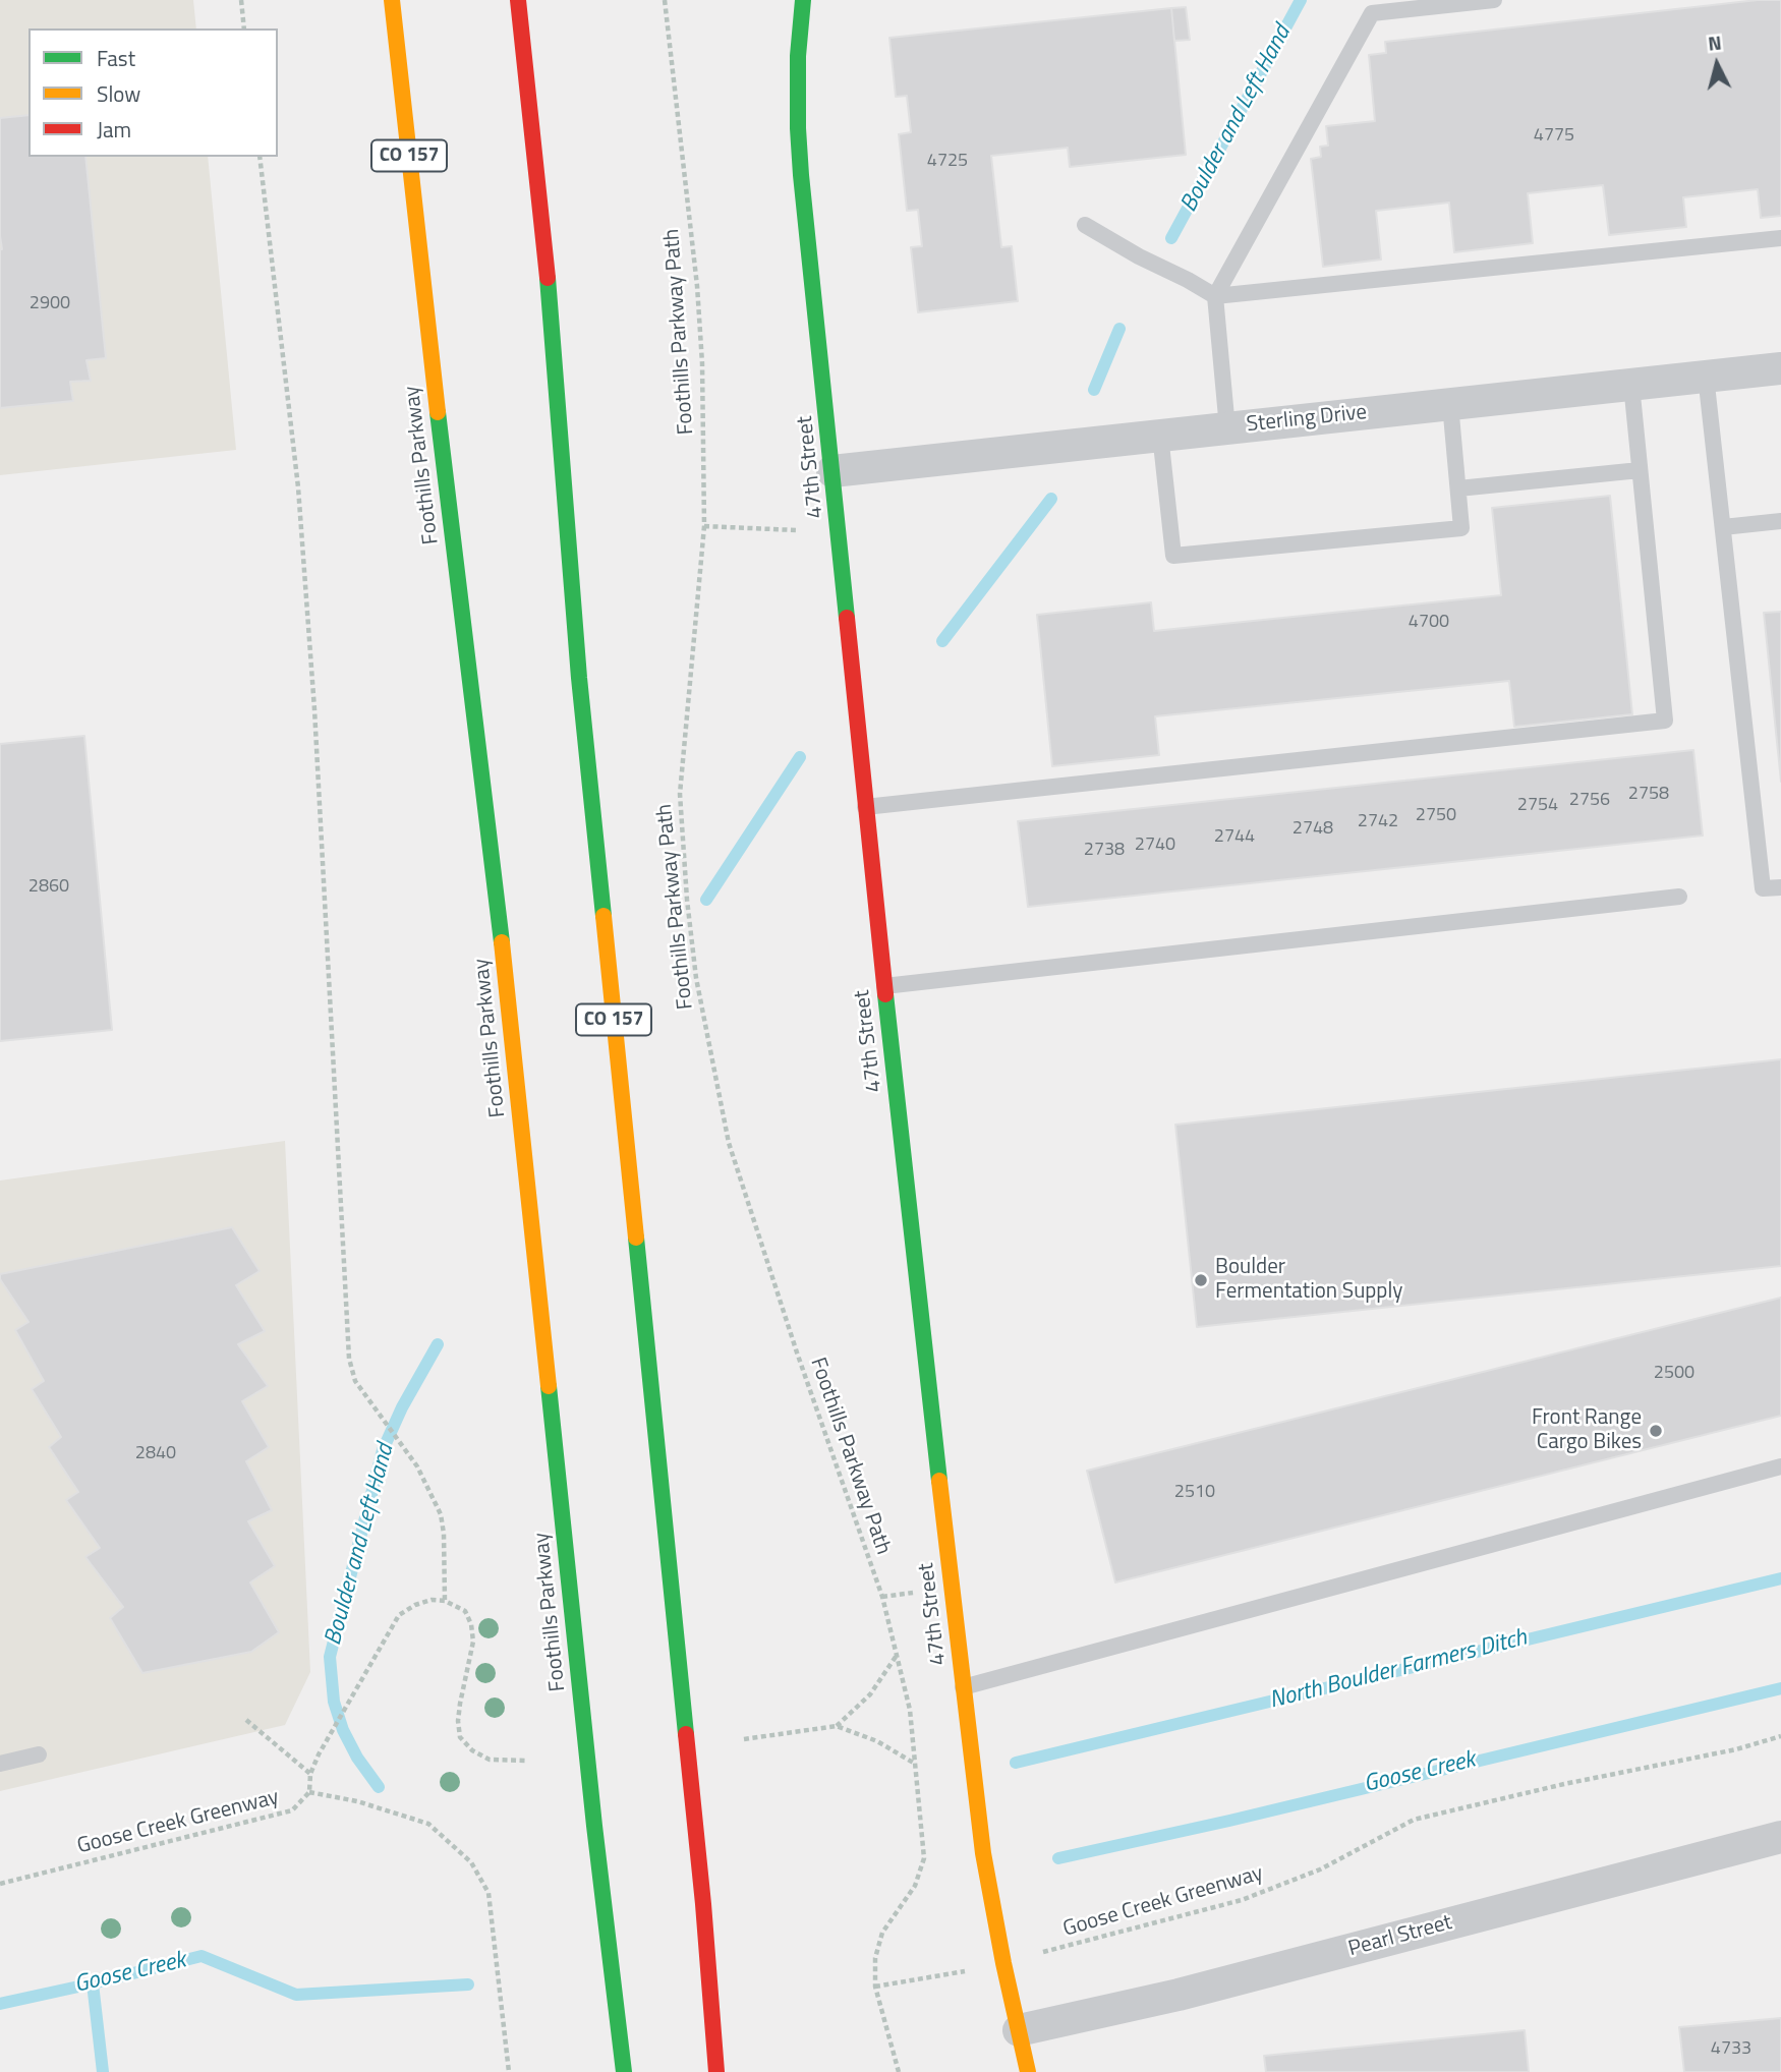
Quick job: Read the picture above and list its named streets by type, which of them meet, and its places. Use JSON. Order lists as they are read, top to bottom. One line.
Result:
{"streets":{"main road":["CO 157","Foothills Parkway","47th Street"],"street":["Sterling Drive","Pearl Street"],"path":["Foothills Parkway Path","Goose Creek Greenway"]},"crossings":[["Foothills Parkway Path","Goose Creek Greenway"],["Sterling Drive","47th Street"],["47th Street","Goose Creek Greenway"],["47th Street","Pearl Street"]],"water":["Boulder and Left Hand","North Boulder Farmers Ditch","Goose Creek"],"places":["Boulder Fermentation Supply","Front Range Cargo Bikes"],"house_numbers":["4775","4725","2900","4700","2758","2756","2754","2750","2742","2748","2744","2740","2738","2860","2500","2840","2510","4733"],"legend":["Fast","Slow","Jam"],"north":"top"}
